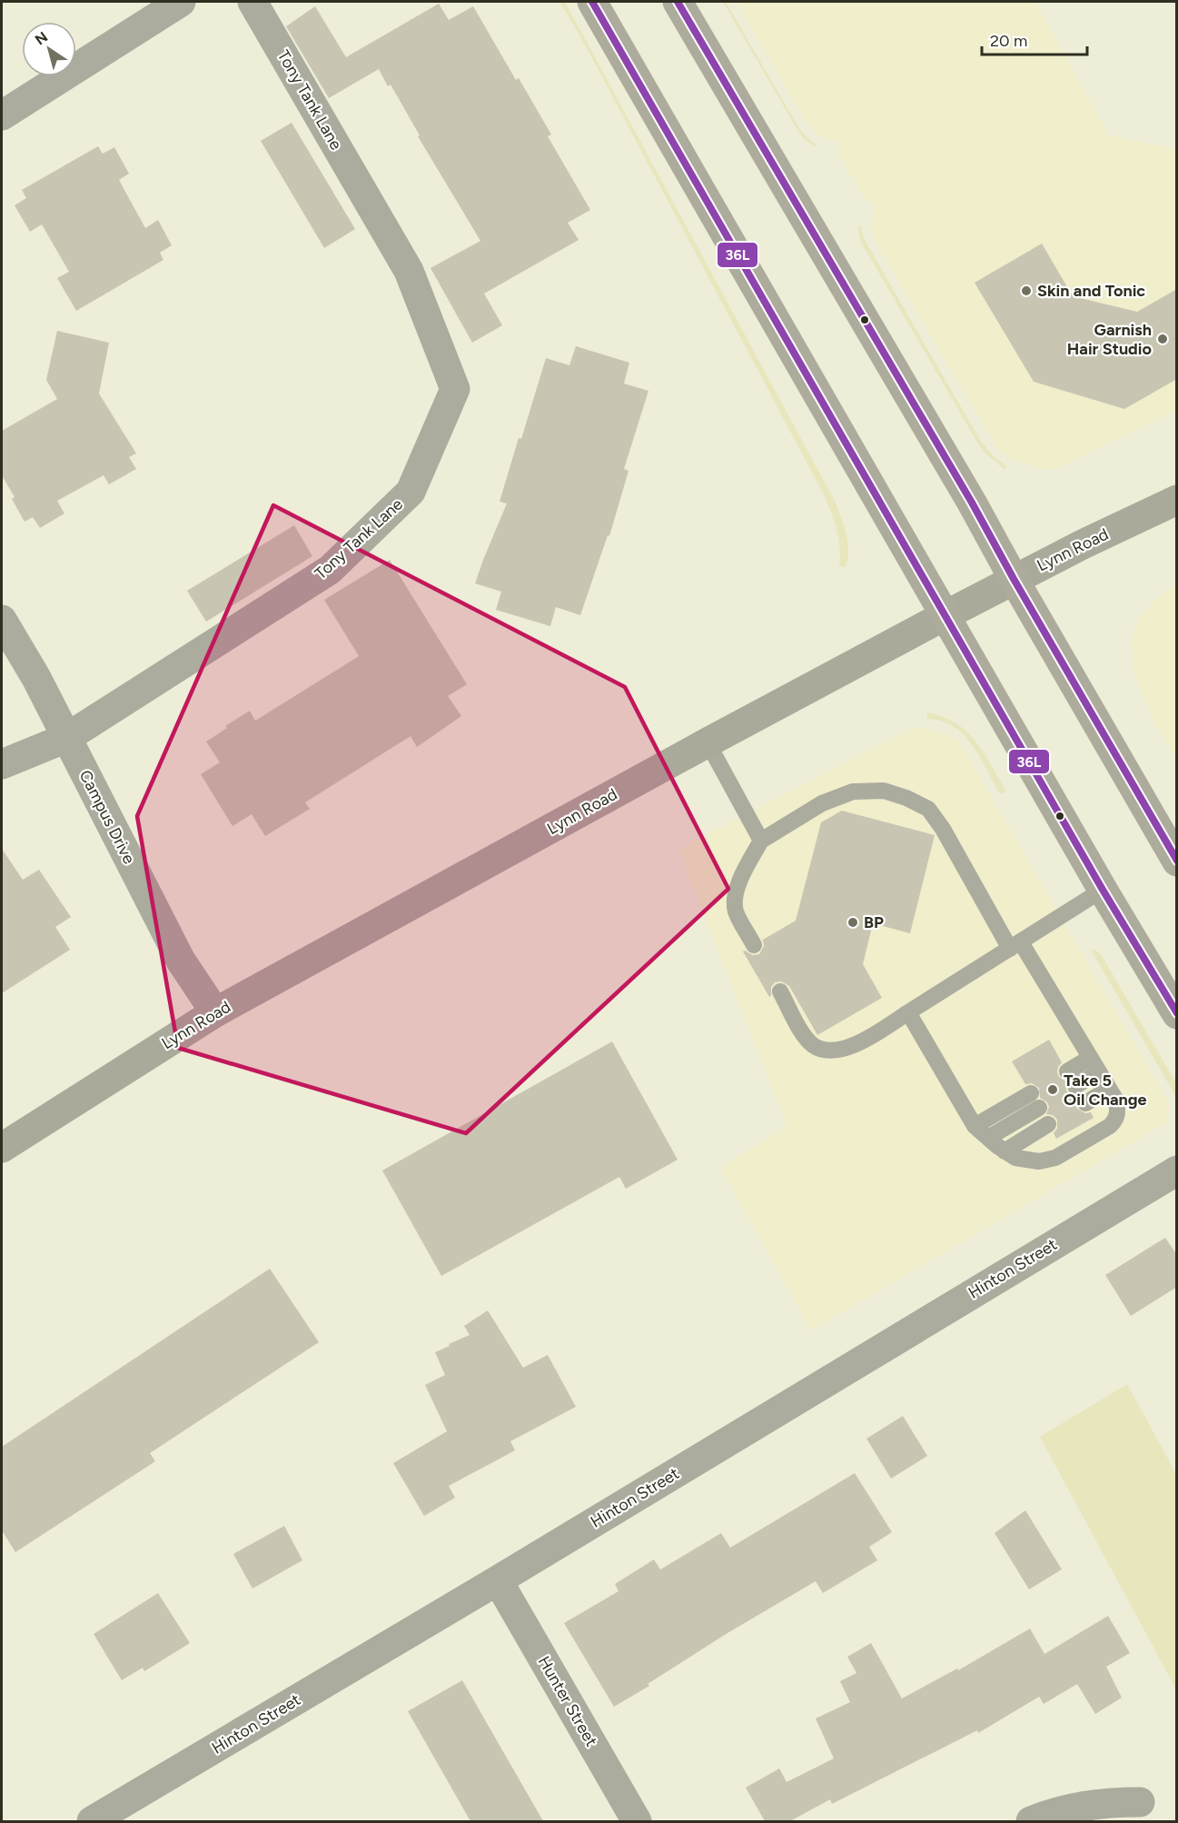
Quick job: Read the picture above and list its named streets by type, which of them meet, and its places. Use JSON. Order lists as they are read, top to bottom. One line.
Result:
{"streets":{"main road":["Lynn Road"],"street":["Tony Tank Lane","Campus Drive","Hinton Street","Hunter Street"]},"crossings":[["Tony Tank Lane","Campus Drive"],["Lynn Road","Campus Drive"],["Hinton Street","Hunter Street"]],"places":["Skin and Tonic","Garnish Hair Studio","BP","Take 5 Oil Change"],"lines":["transit line 36L"],"scale_bar":"20 m","north":"top left"}
